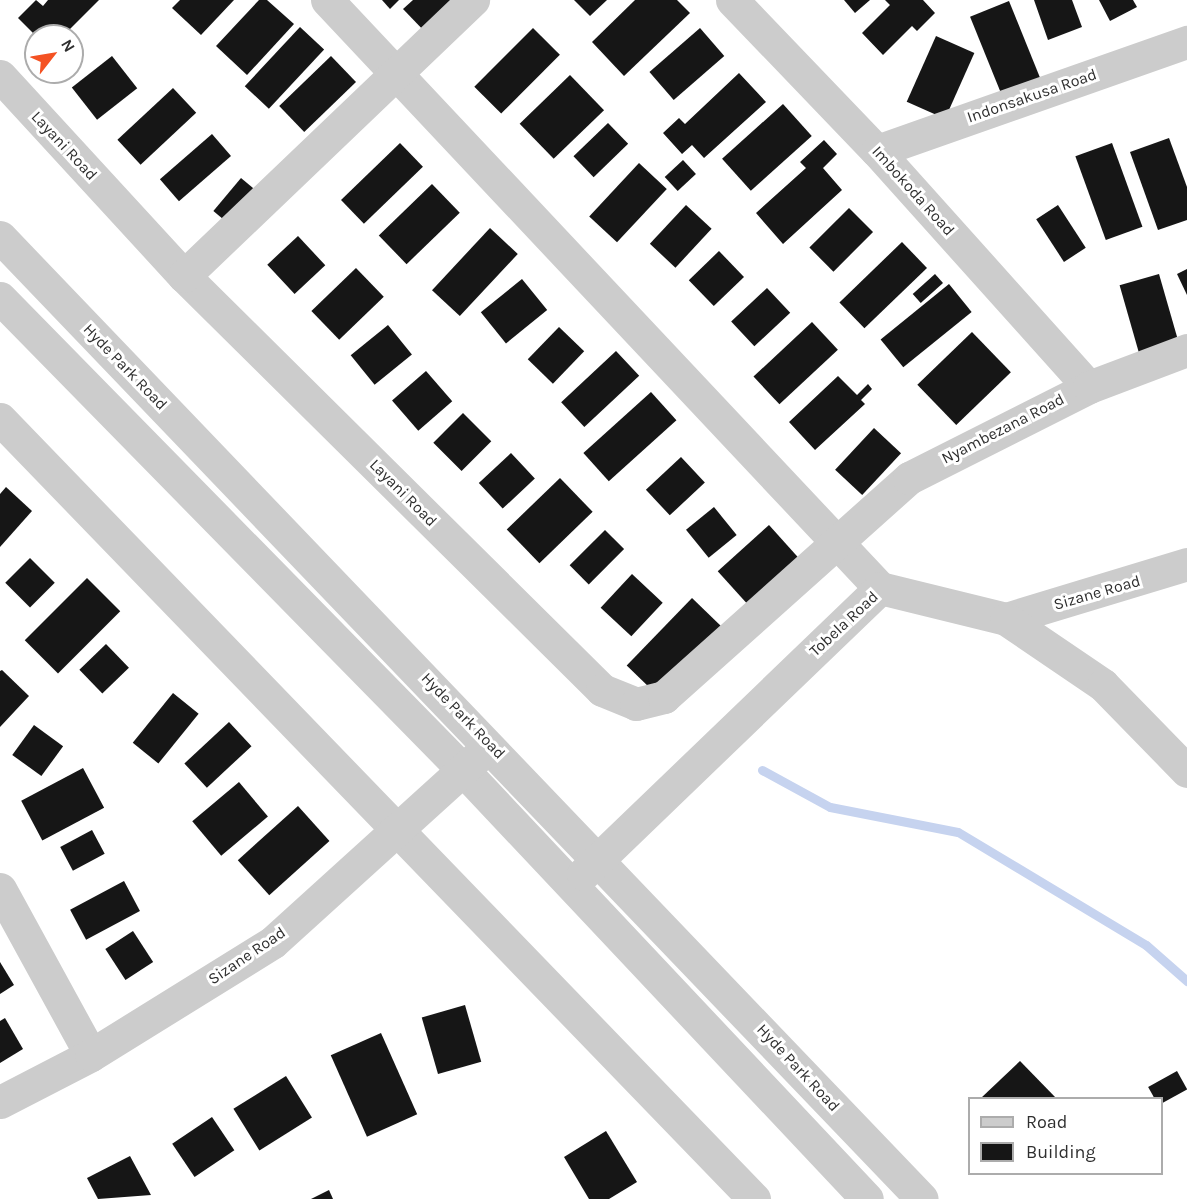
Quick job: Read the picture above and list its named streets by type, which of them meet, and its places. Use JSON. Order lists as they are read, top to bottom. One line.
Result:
{"streets":{"street":["Indonsakusa Road","Layani Road","Imbokoda Road","Hyde Park Road","Nyambezana Road","Sizane Road","Tobela Road"]},"crossings":[["Indonsakusa Road","Imbokoda Road"],["Layani Road","Nyambezana Road"],["Imbokoda Road","Nyambezana Road"],["Hyde Park Road","Sizane Road"],["Hyde Park Road","Tobela Road"],["Sizane Road","Tobela Road"]],"legend":["Road","Building"],"north":"top right"}
